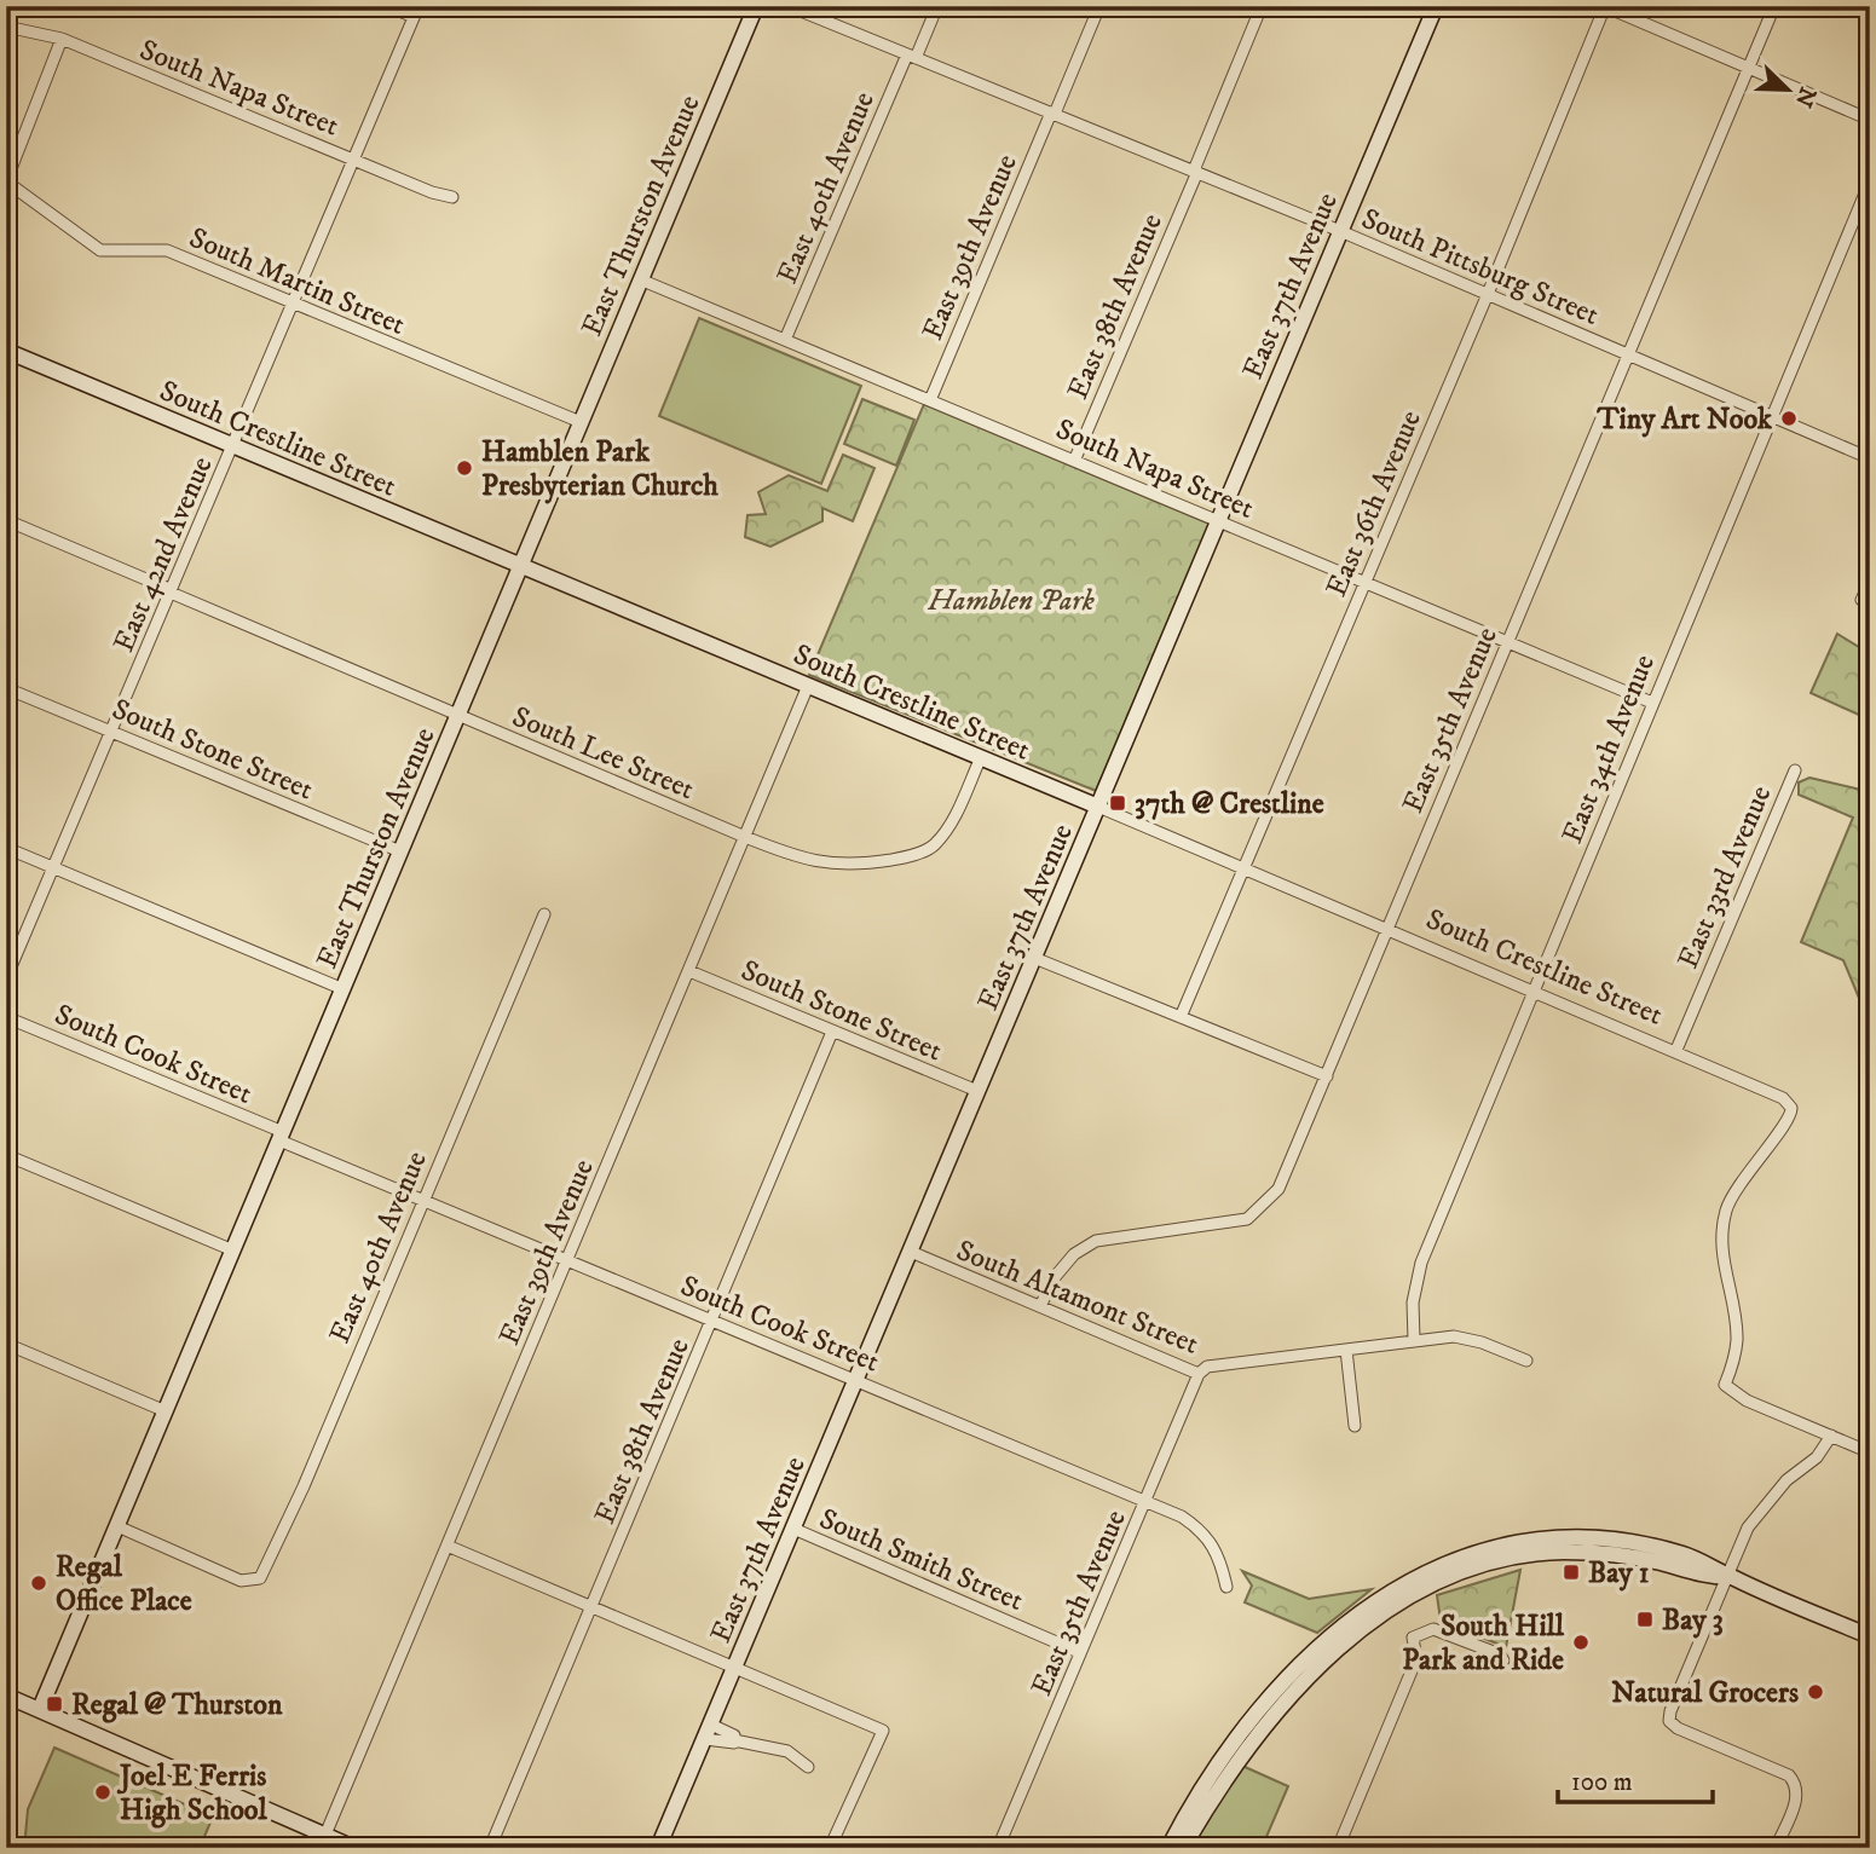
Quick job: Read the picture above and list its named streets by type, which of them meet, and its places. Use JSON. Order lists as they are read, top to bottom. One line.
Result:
{"streets":{"street":["South Napa Street","East 40th Avenue","East Thurston Avenue","East 39th Avenue","South Pittsburg Street","South Martin Street","East 37th Avenue","East 38th Avenue","South Crestline Street","East 36th Avenue","East 42nd Avenue","East 35th Avenue","South Stone Street","East 34th Avenue","South Lee Street","East 33rd Avenue","South Cook Street","South Altamont Street","South Smith Street"]},"crossings":[["South Napa Street","East 40th Avenue"],["South Napa Street","East Thurston Avenue"],["South Napa Street","East 39th Avenue"],["South Napa Street","East 37th Avenue"],["South Napa Street","East 38th Avenue"],["South Napa Street","East 36th Avenue"],["South Napa Street","East 42nd Avenue"],["South Napa Street","East 35th Avenue"],["South Napa Street","East 34th Avenue"],["East 40th Avenue","East Thurston Avenue"],["East 40th Avenue","South Pittsburg Street"],["East 40th Avenue","South Cook Street"],["East Thurston Avenue","South Martin Street"],["East Thurston Avenue","South Crestline Street"],["East Thurston Avenue","South Stone Street"],["East Thurston Avenue","South Lee Street"],["East Thurston Avenue","South Cook Street"],["East 39th Avenue","South Pittsburg Street"],["East 39th Avenue","South Crestline Street"],["East 39th Avenue","South Stone Street"],["East 39th Avenue","South Lee Street"],["East 39th Avenue","South Cook Street"],["South Pittsburg Street","East 37th Avenue"],["South Pittsburg Street","East 38th Avenue"],["South Pittsburg Street","East 36th Avenue"],["South Pittsburg Street","East 35th Avenue"],["South Pittsburg Street","East 34th Avenue"],["South Martin Street","East 42nd Avenue"],["East 37th Avenue","South Crestline Street"],["East 37th Avenue","South Stone Street"],["East 37th Avenue","South Cook Street"],["East 37th Avenue","South Altamont Street"],["East 37th Avenue","South Smith Street"],["East 38th Avenue","South Stone Street"],["East 38th Avenue","South Cook Street"],["South Crestline Street","East 36th Avenue"],["South Crestline Street","East 42nd Avenue"],["South Crestline Street","East 35th Avenue"],["South Crestline Street","East 34th Avenue"],["South Crestline Street","South Lee Street"],["South Crestline Street","East 33rd Avenue"],["East 42nd Avenue","South Stone Street"],["East 42nd Avenue","South Lee Street"],["East 35th Avenue","South Cook Street"],["East 35th Avenue","South Altamont Street"],["East 35th Avenue","South Smith Street"],["East 34th Avenue","South Altamont Street"]],"parks":["Hamblen Park"],"places":{"other":["Tiny Art Nook","Hamblen Park Presbyterian Church","Regal Office Place","South Hill Park and Ride","Natural Grocers","Joel E Ferris High School"],"transit":["37th @ Crestline","Bay 1","Bay 3","Regal @ Thurston"]},"scale_bar":"100 m","north":"bottom right"}
